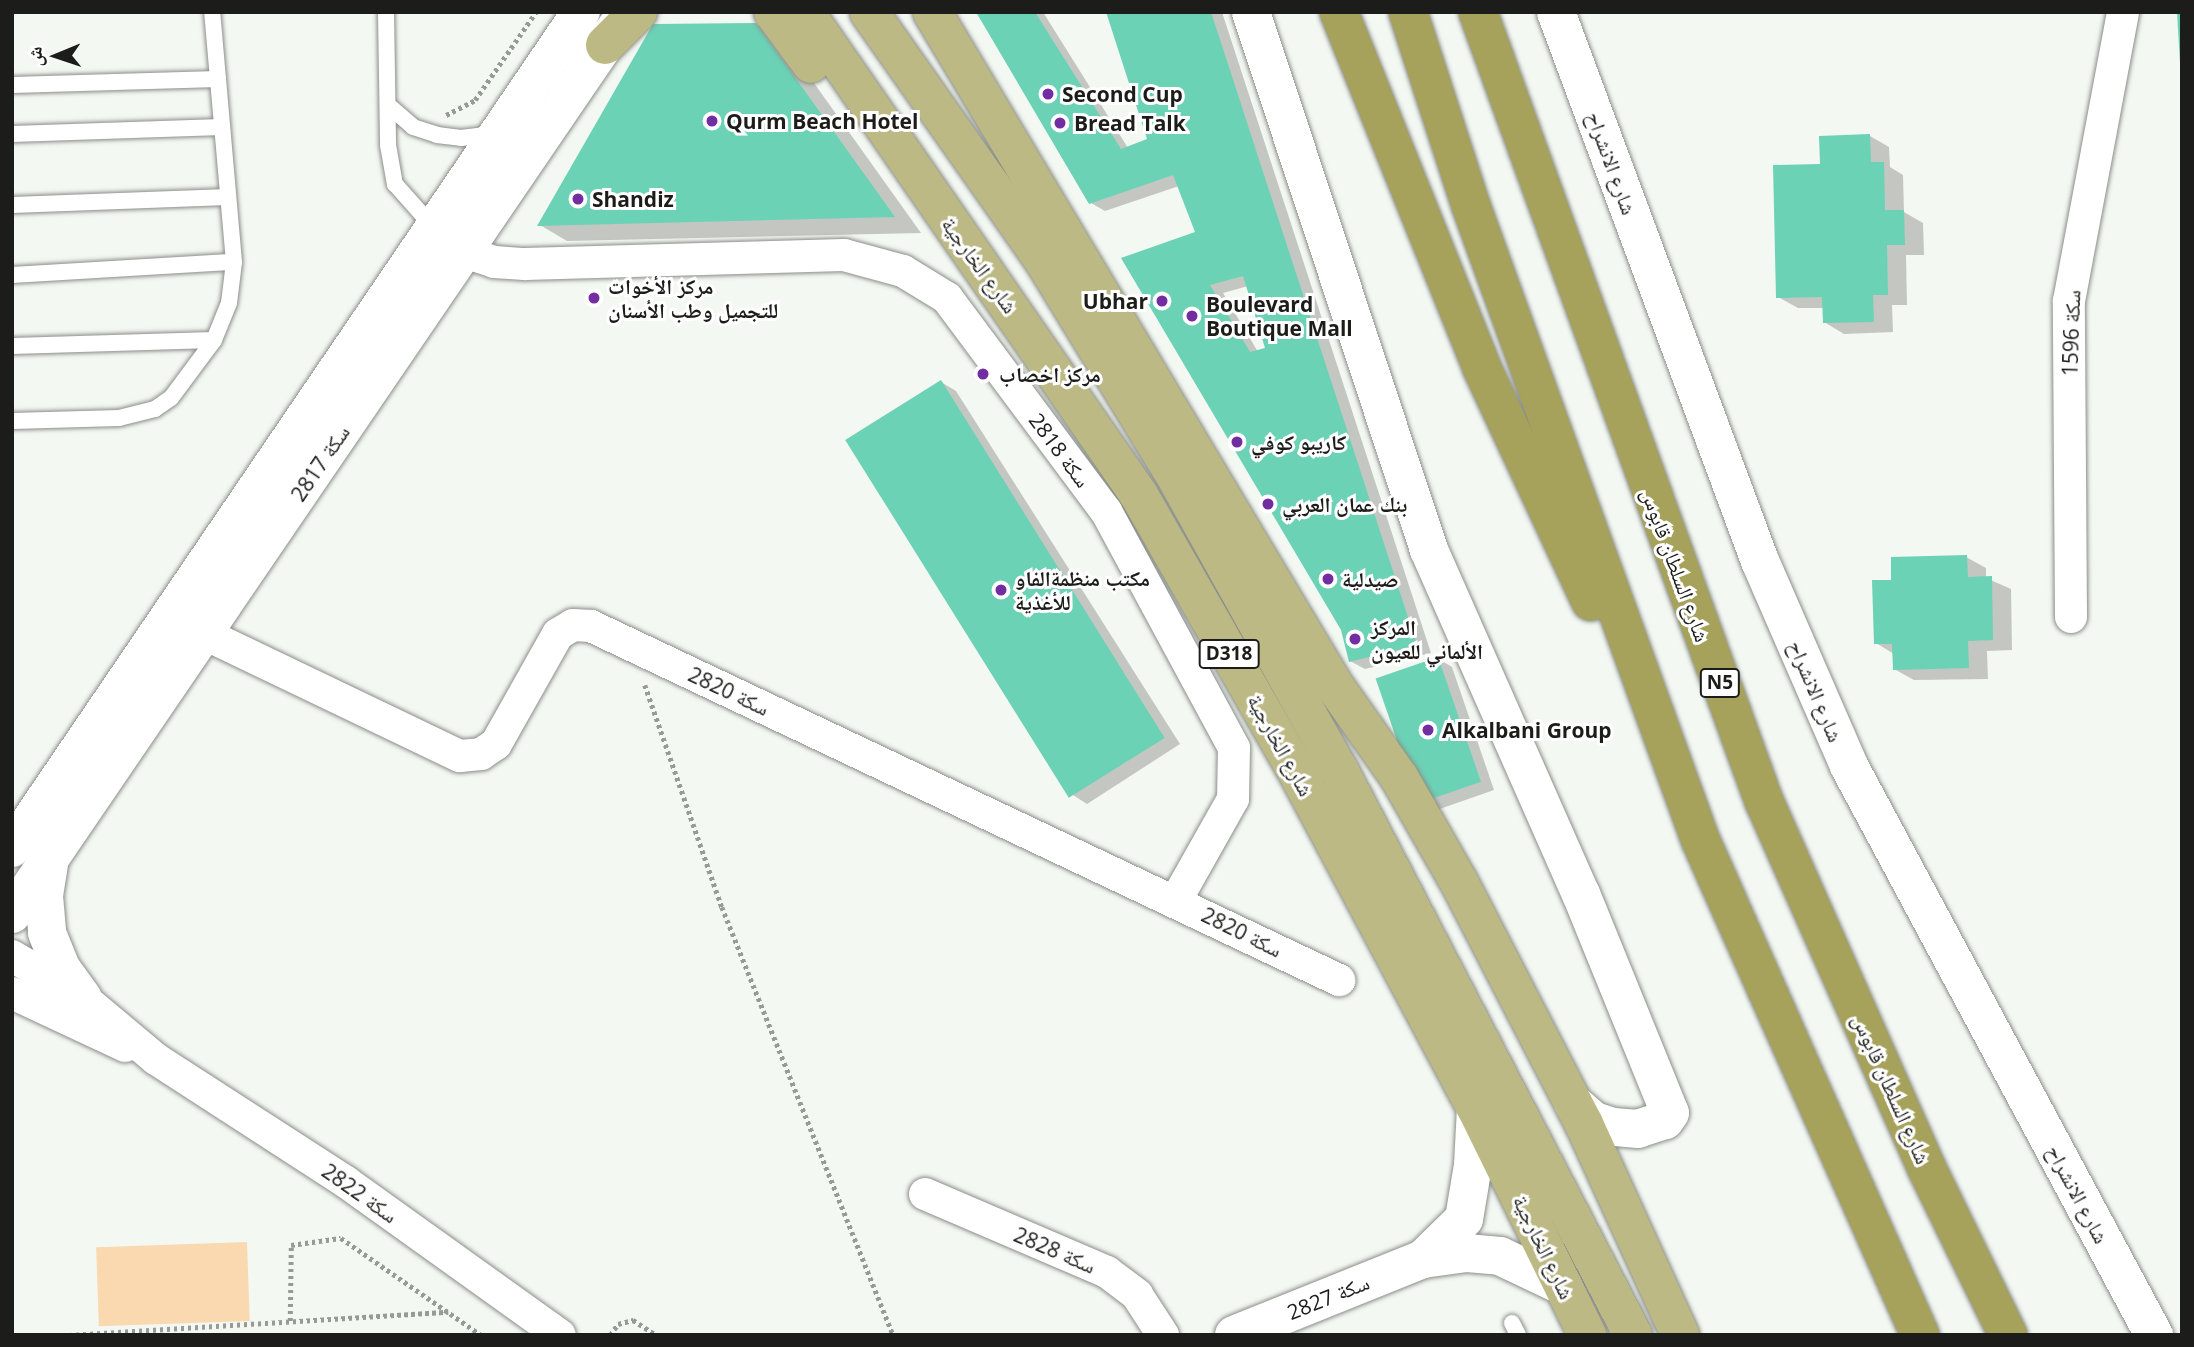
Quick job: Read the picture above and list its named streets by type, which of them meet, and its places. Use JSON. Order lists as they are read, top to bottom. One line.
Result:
{"streets":{"highway":["شارع السلطان قابوس","N5"],"main road":["شارع الخارجية","D318"],"street":["شارع الانشراح","سكة 1596","سكة 2818","سكة 2817","سكة 2820","سكة 2822","سكة 2828","سكة 2827"]},"crossings":[["شارع الخارجية","سكة 2827"],["سكة 2818","سكة 2817"],["سكة 2818","سكة 2820"],["سكة 2817","سكة 2820"]],"places":["Second Cup","Qurm Beach Hotel","Bread Talk","Shandiz","مركز الأخوات للتجميل وطب الأسنان","Ubhar","Boulevard Boutique Mall","مركز اخصاب","كاريبو كوفي","بنك عمان العربي","صيدلية","مكتب منظمةالفاو للأغذية","المركز الألماني للعيون","Alkalbani Group"],"north":"left"}
